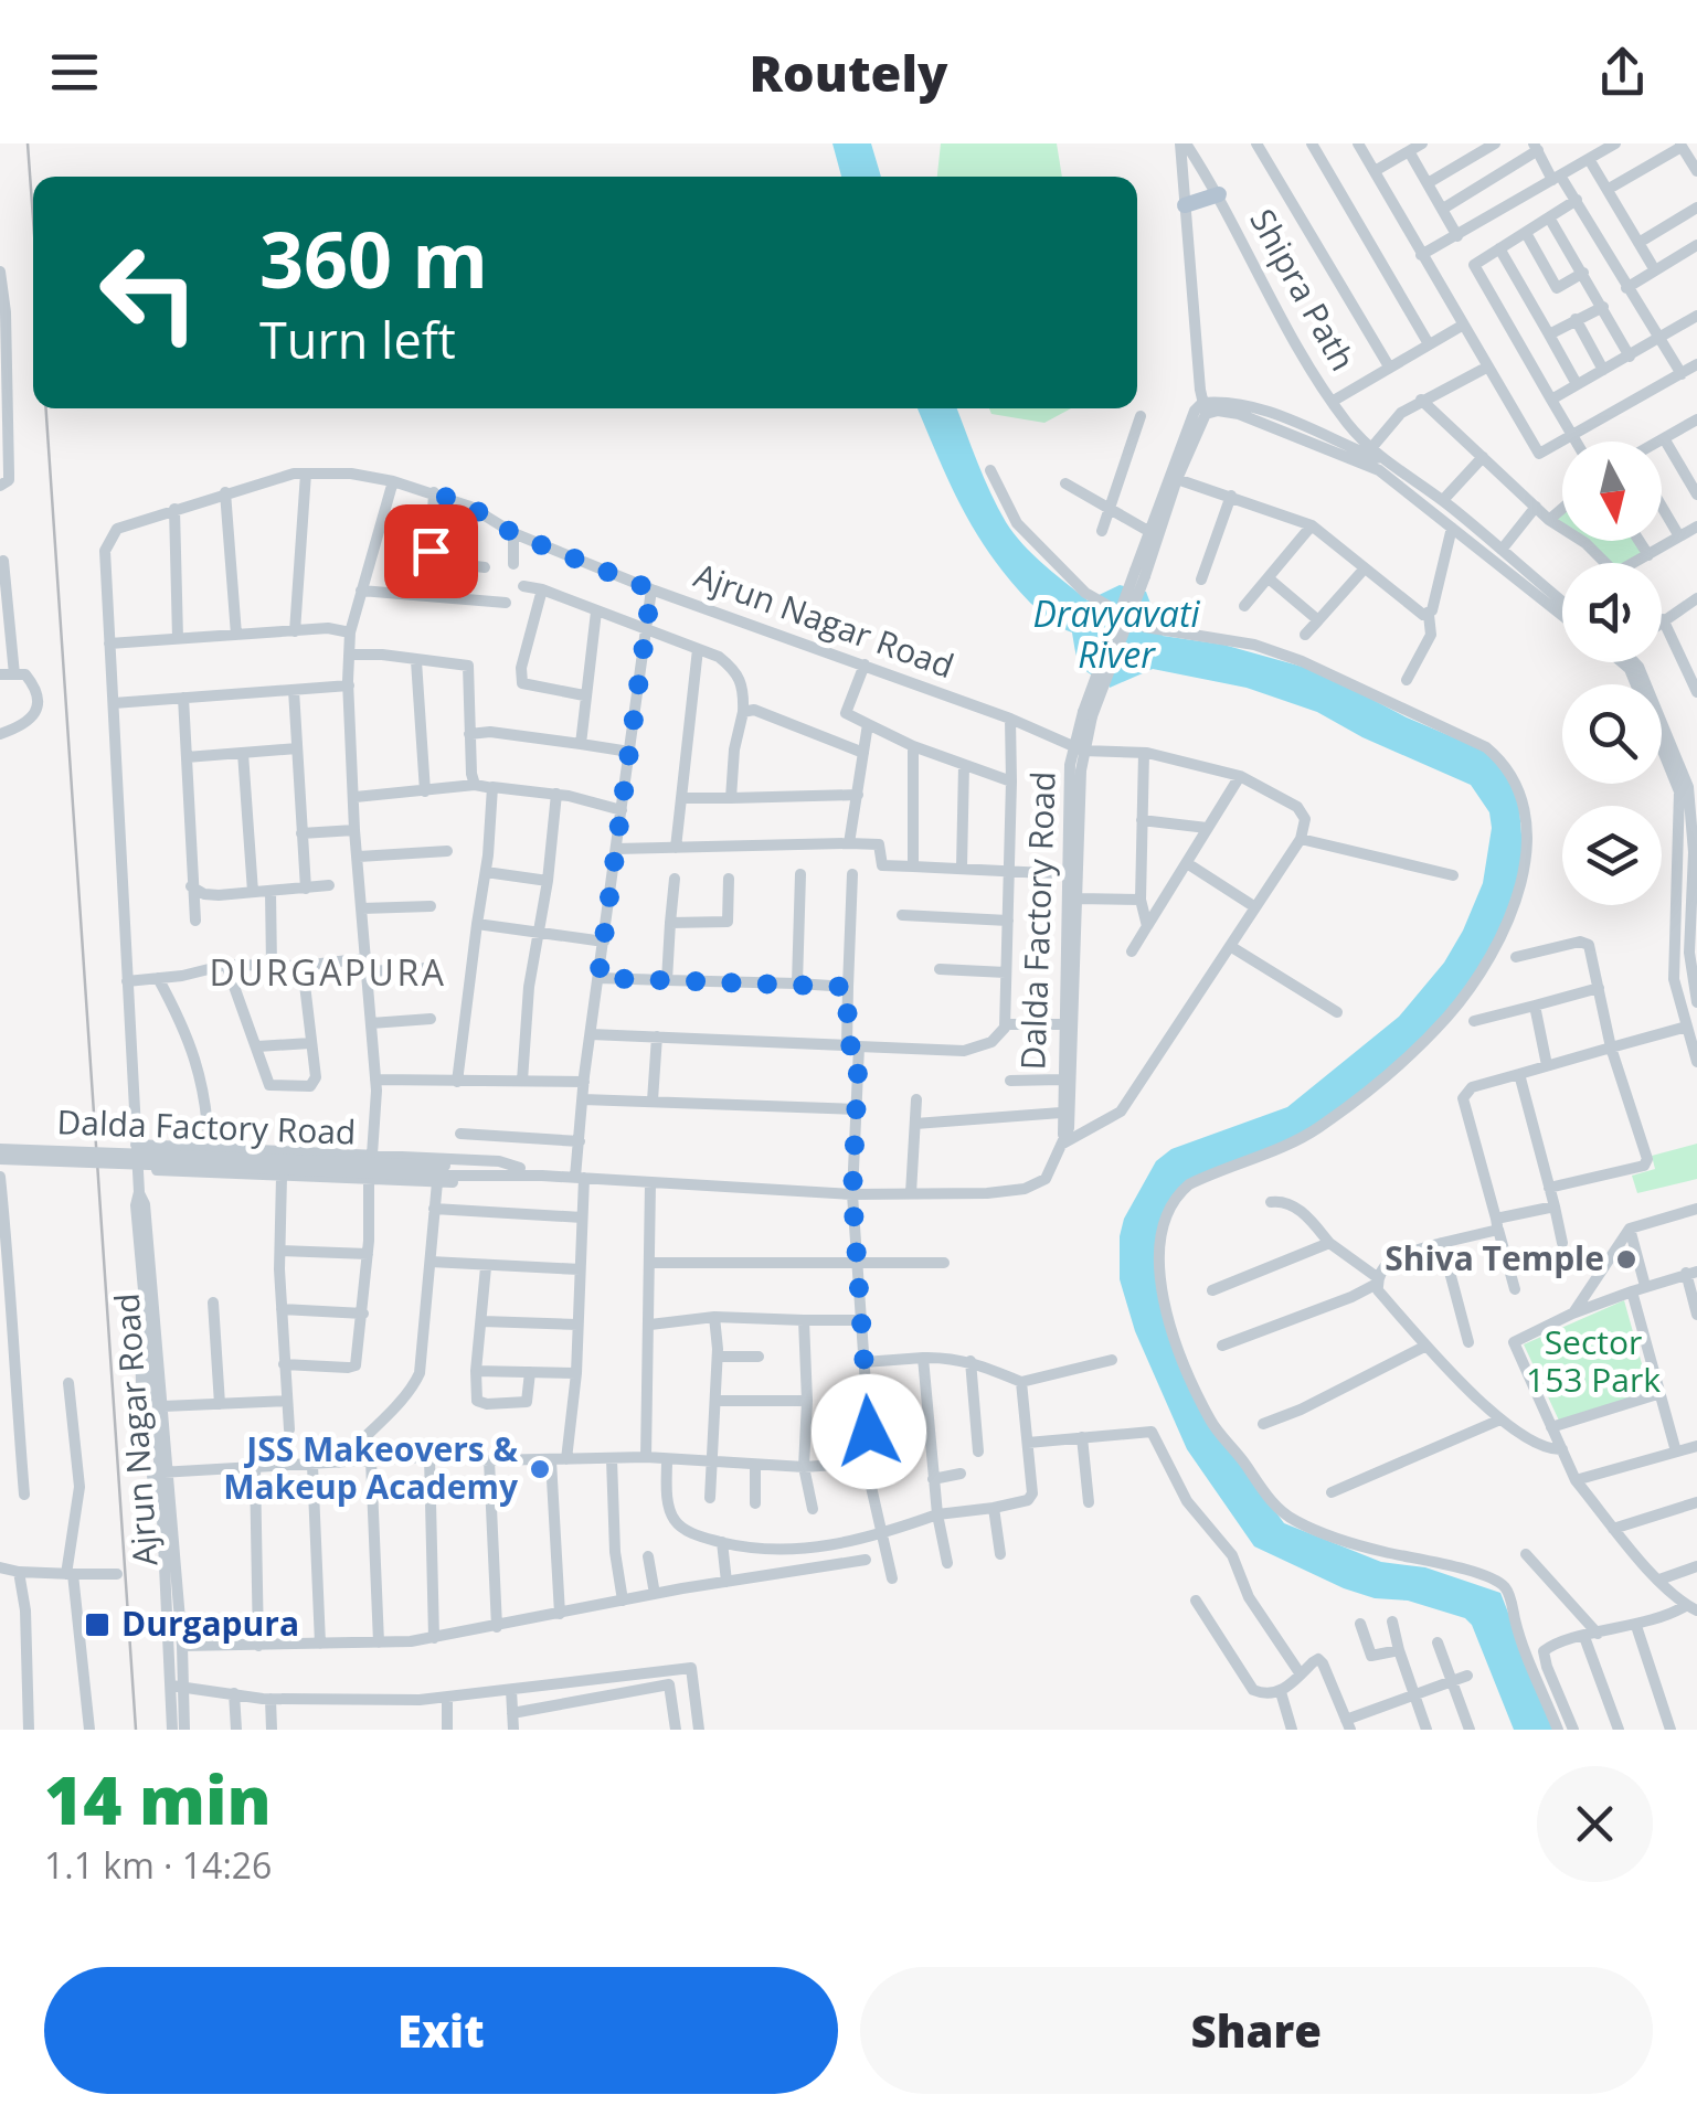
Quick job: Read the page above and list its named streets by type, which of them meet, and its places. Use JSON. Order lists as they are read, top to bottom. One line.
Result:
{"streets":{"street":["Shipra Path","Ajrun Nagar Road","Dalda Factory Road"]},"crossings":[["Shipra Path","Dalda Factory Road"],["Ajrun Nagar Road","Dalda Factory Road"]],"districts":["DURGAPURA"],"water":["Dravyavati River"],"parks":["Sector 153 Park"],"places":{"other":["Shiva Temple","JSS Makeovers & Makeup Academy"],"transit":["Durgapura"]},"north":"bottom","page":{"header":"Routely","turn":["360 m","Turn left"],"heading":["14 min","1.1 km · 14:26"],"buttons":["Exit","Share"]}}
